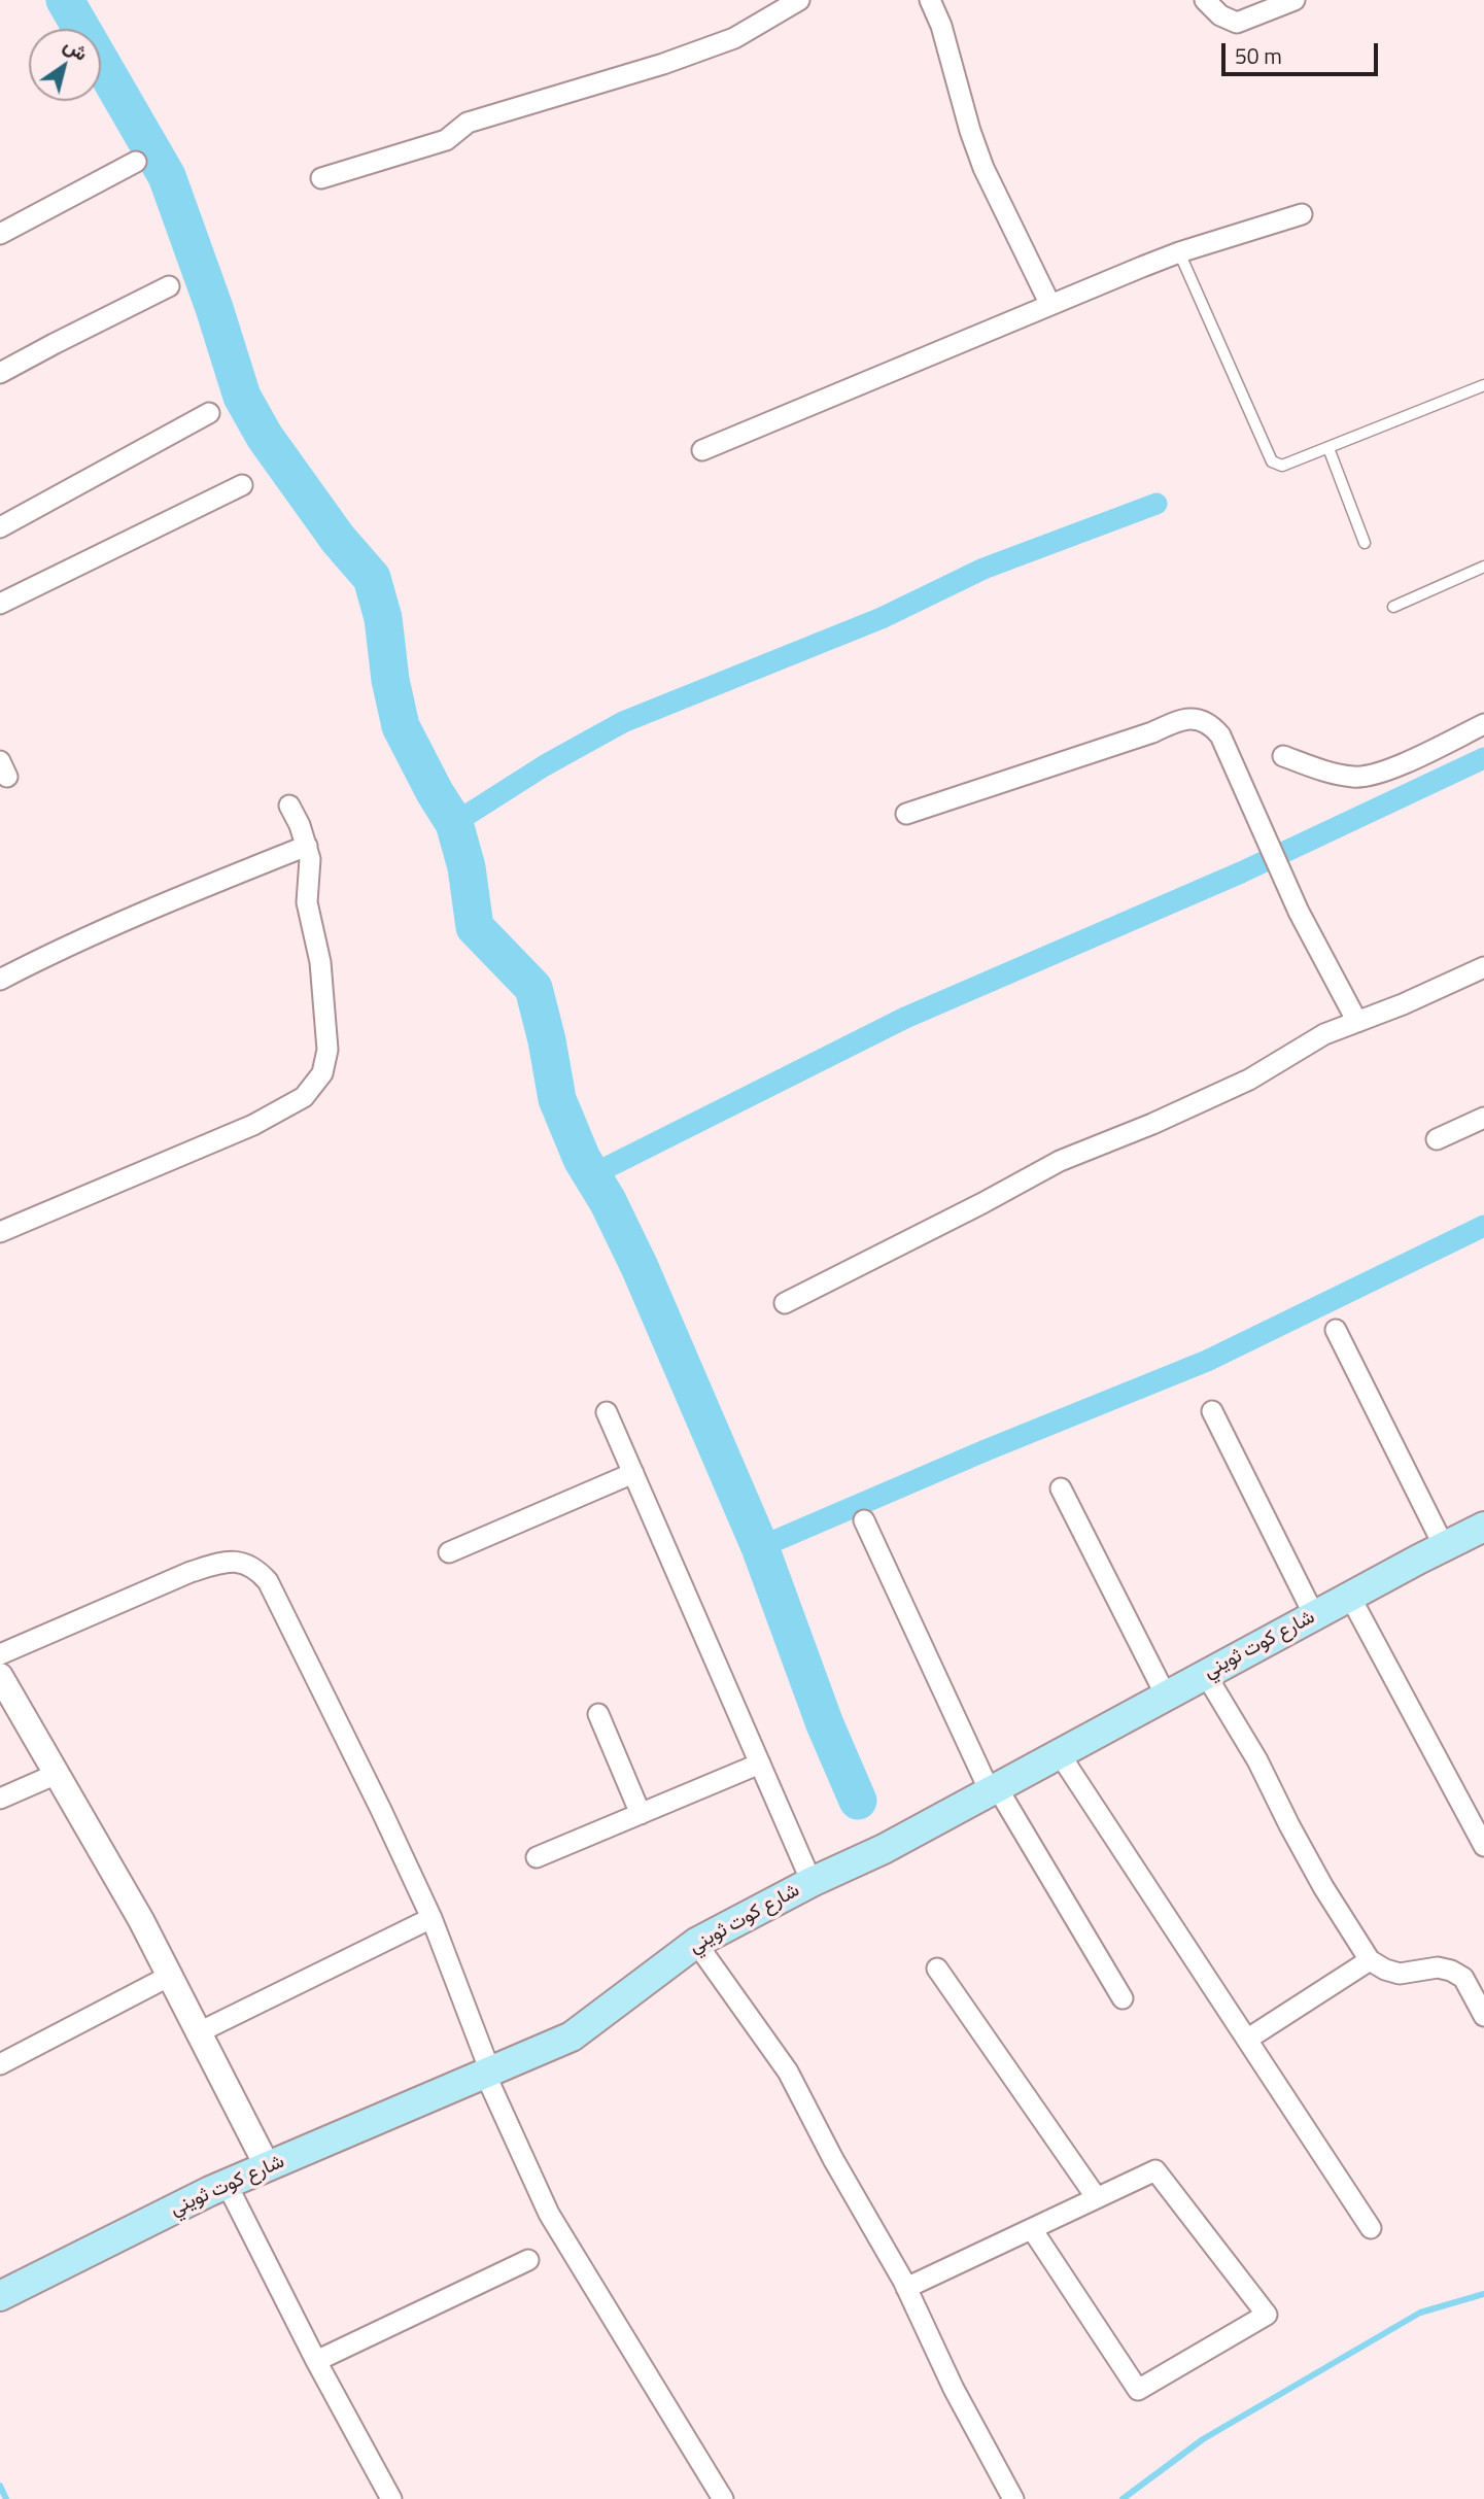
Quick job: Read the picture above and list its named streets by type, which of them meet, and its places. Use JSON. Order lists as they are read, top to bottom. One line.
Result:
{"streets":{"main road":["شارع كوت ثويني"]},"scale_bar":"50 m","north":"top right"}
